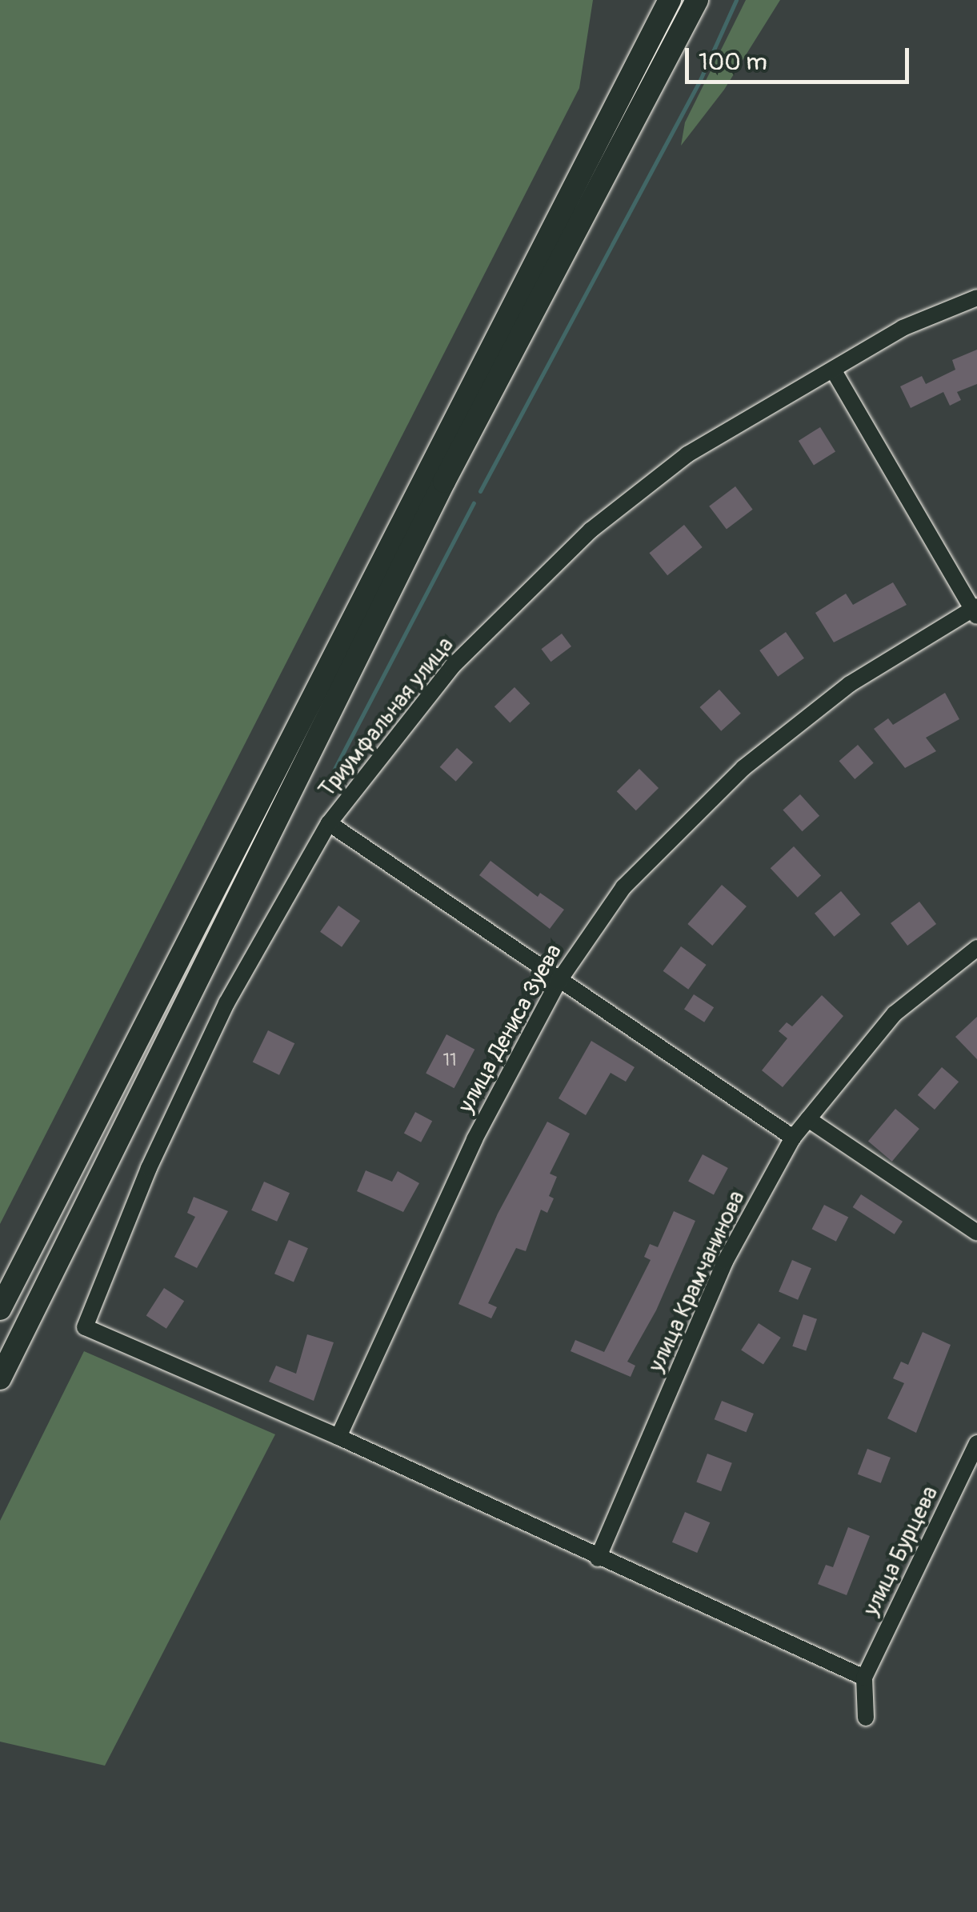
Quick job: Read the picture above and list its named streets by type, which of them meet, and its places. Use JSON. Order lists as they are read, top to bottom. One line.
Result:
{"streets":{"street":["Триумфальная улица","улица Дениса Зуева","улица Крамчанинова","улица Бурцева"]},"crossings":[["Триумфальная улица","улица Дениса Зуева"]],"house_numbers":["11"],"scale_bar":"100 m"}
